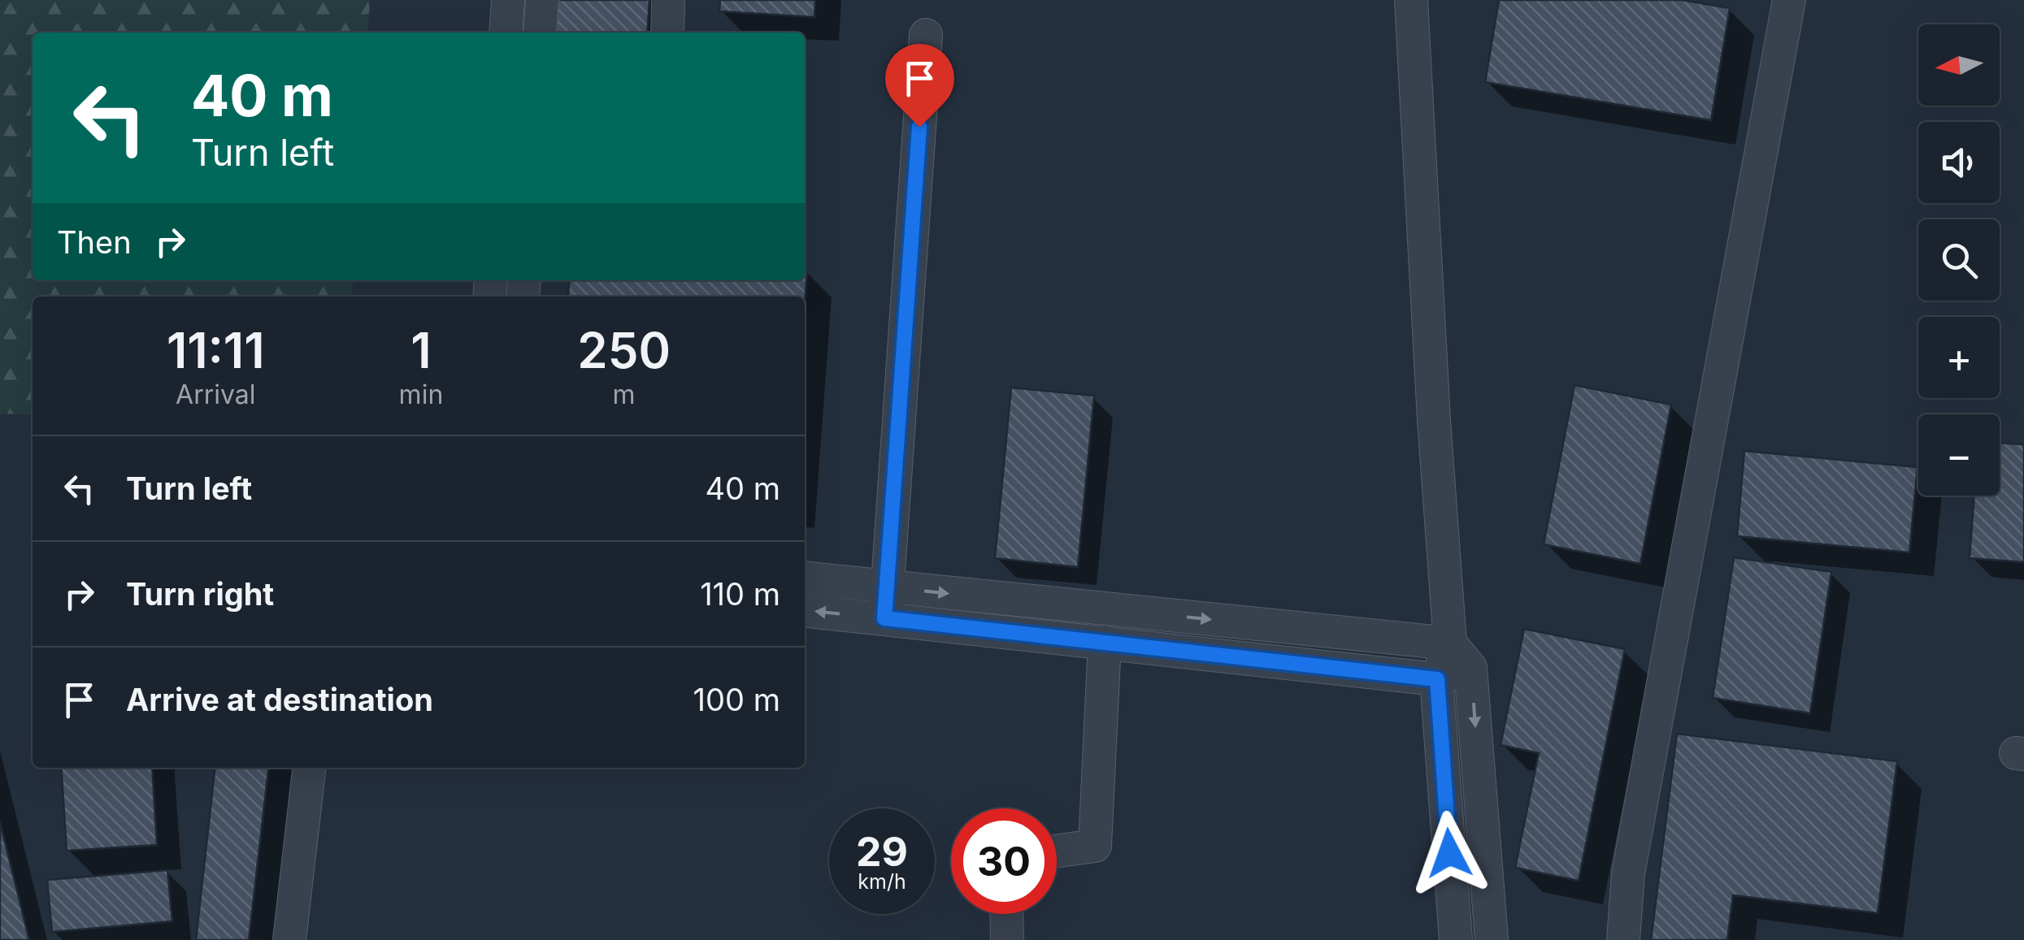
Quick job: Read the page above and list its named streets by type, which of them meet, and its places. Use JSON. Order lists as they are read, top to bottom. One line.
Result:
{"north":"left","page":{"map_buttons":["+","−"],"turn":["40 m","Turn left"],"then":"Then","eta":["11:11","Arrival","1","min","250","m"],"list":[{"name":"Turn left","value":"40 m"},{"name":"Turn right","value":"110 m"},{"name":"Arrive at destination","value":"100 m"}],"speed":"29 km/h","limit":"30"}}
